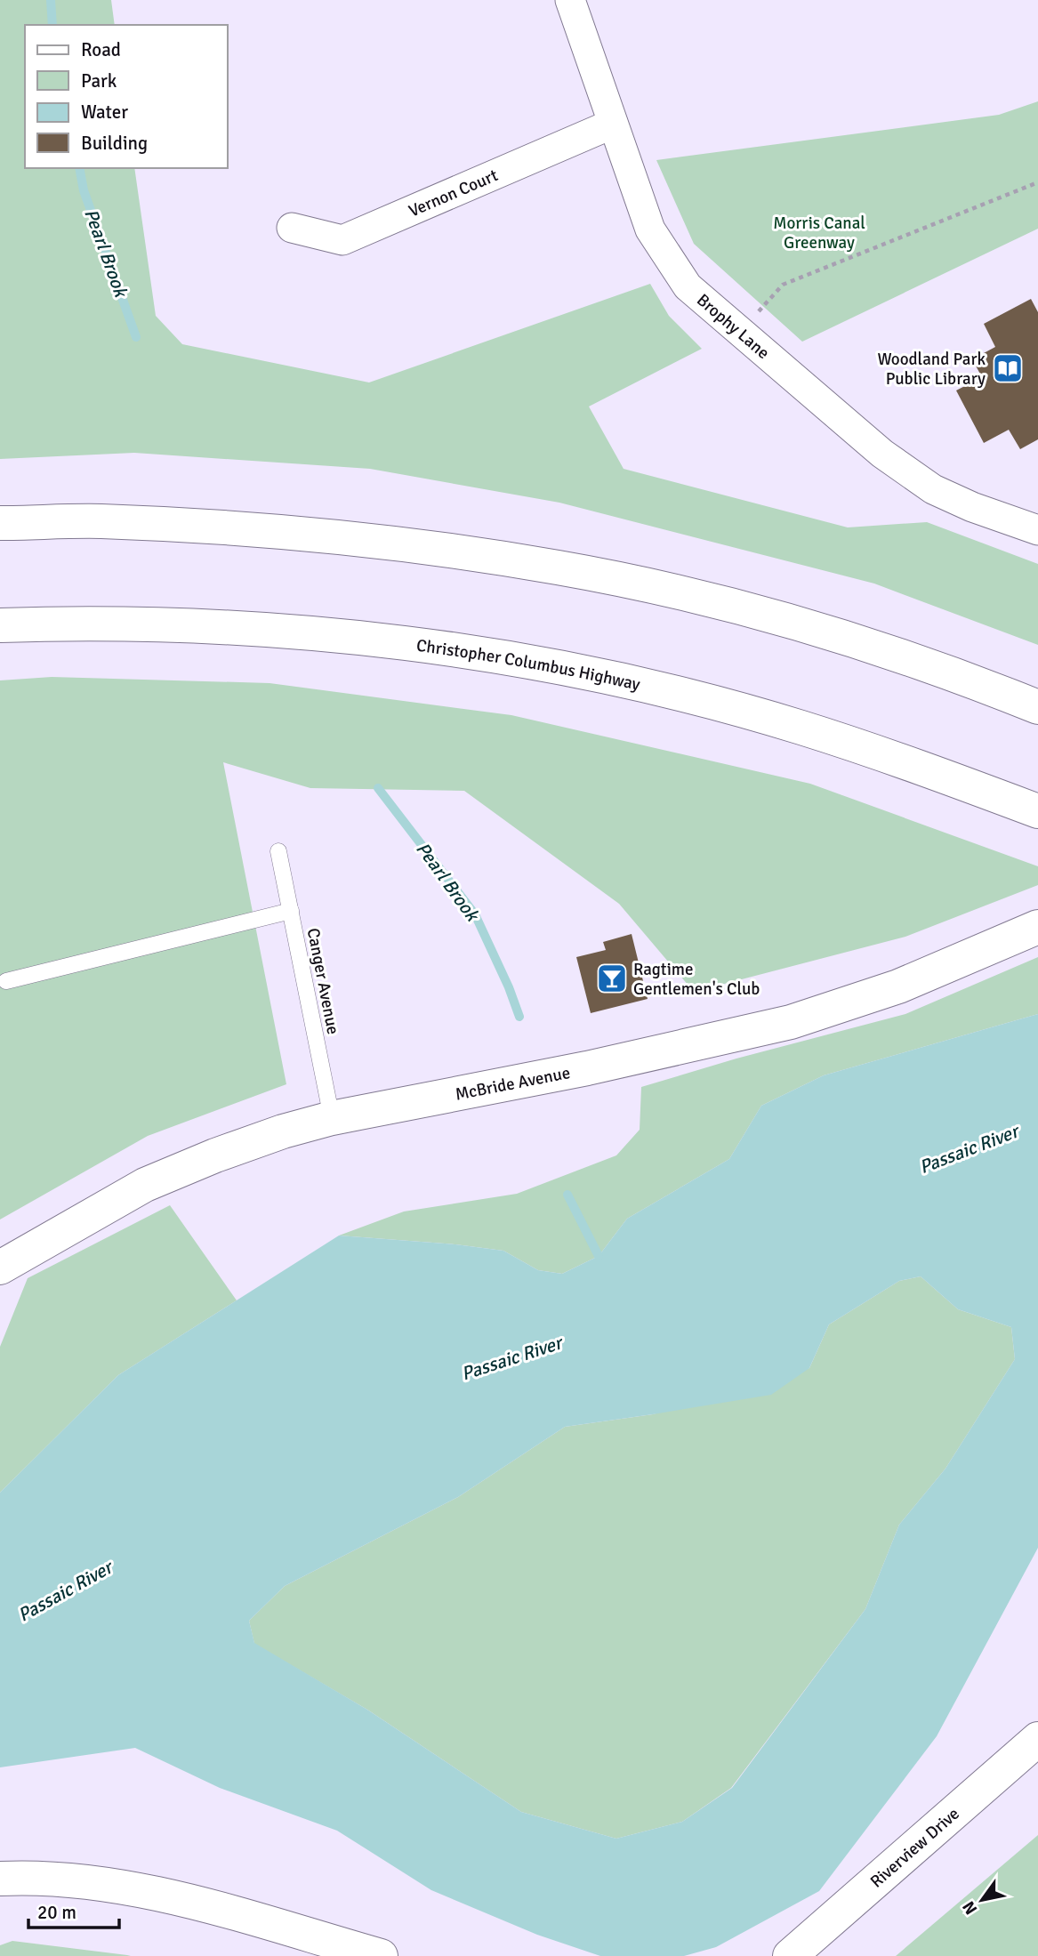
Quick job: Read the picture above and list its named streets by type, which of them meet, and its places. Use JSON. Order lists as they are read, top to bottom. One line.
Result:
{"streets":{"main road":["Christopher Columbus Highway","McBride Avenue","Riverview Drive"],"street":["Vernon Court","Brophy Lane"],"lane":["Canger Avenue"]},"crossings":[["Vernon Court","Brophy Lane"],["Canger Avenue","McBride Avenue"]],"water":["Pearl Brook","Passaic River"],"parks":["Morris Canal Greenway"],"places":{"library":["Woodland Park Public Library"],"bar":["Ragtime Gentlemen's Club"]},"legend":["Road","Park","Water","Building"],"scale_bar":"20 m","north":"bottom left"}
